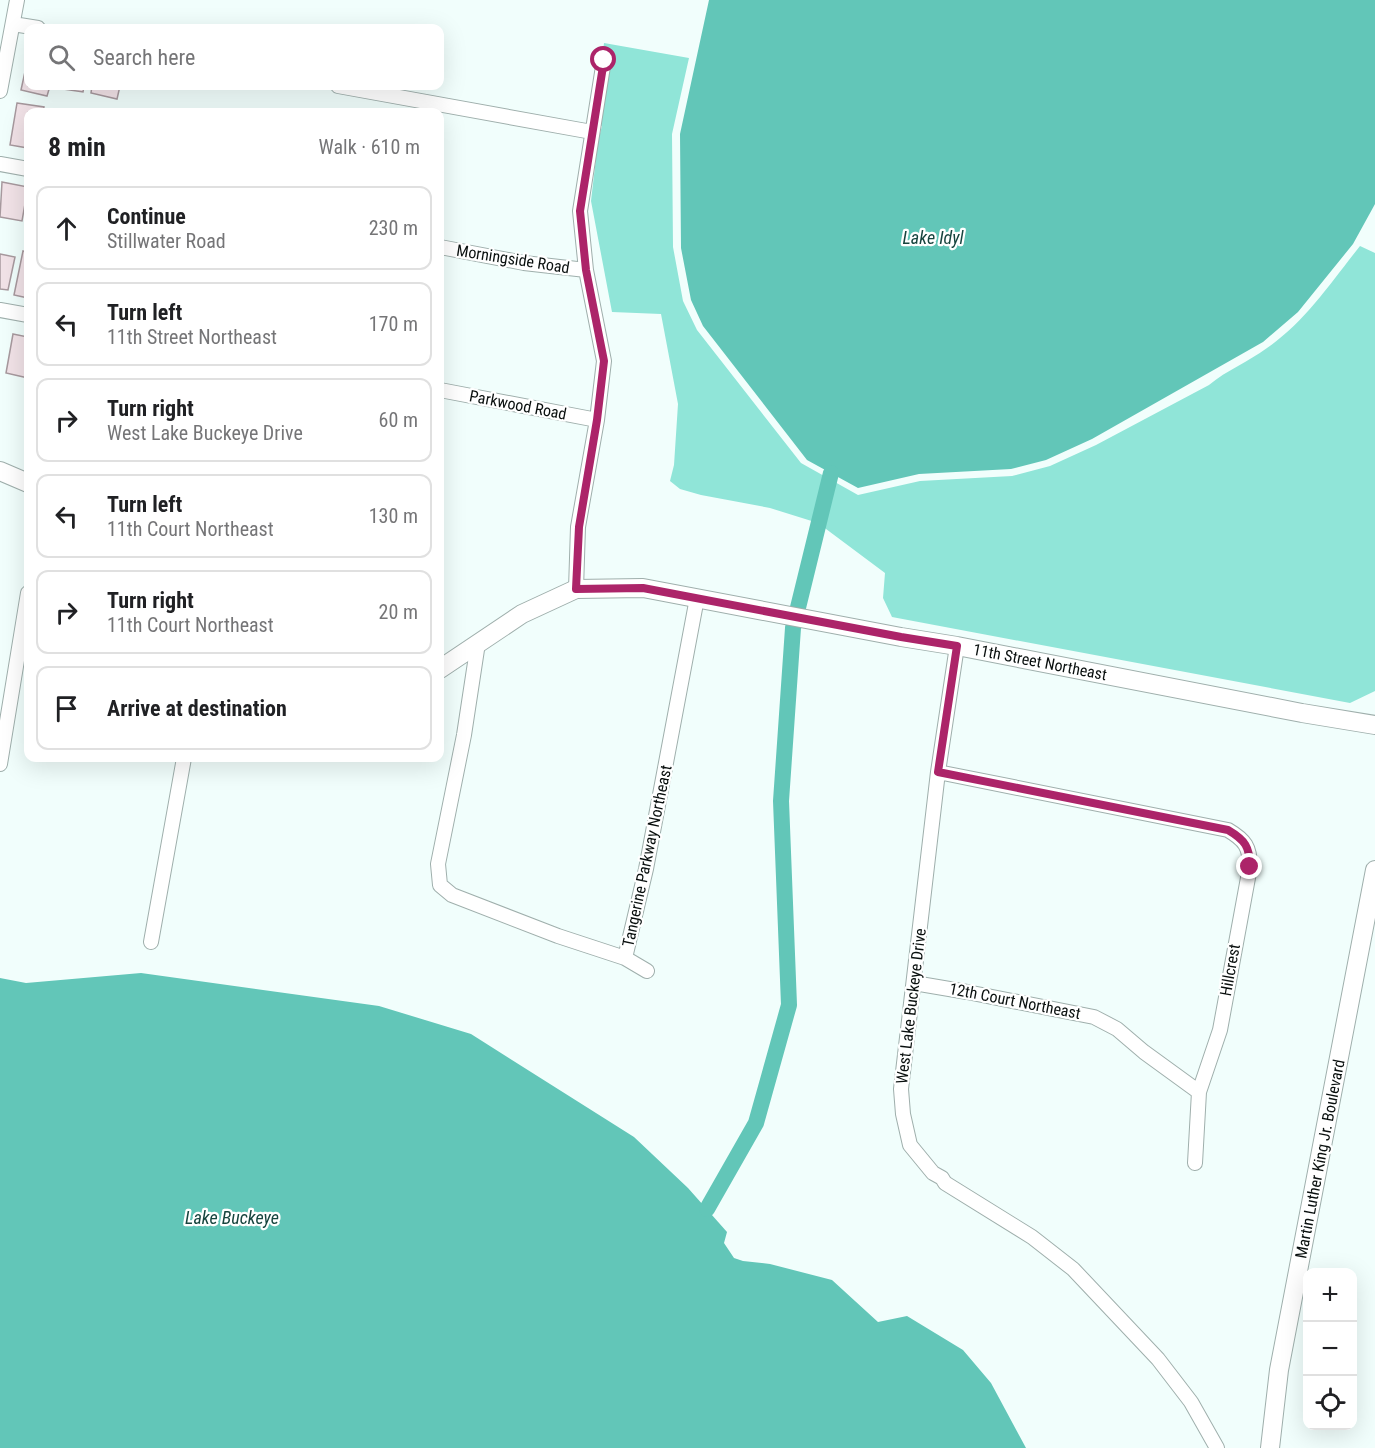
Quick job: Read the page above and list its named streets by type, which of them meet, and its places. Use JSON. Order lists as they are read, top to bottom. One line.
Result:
{"streets":{"street":["Morningside Road","Parkwood Road","11th Street Northeast","Tangerine Parkway Northeast","Hillcrest","12th Court Northeast","West Lake Buckeye Drive","Martin Luther King Jr. Boulevard"]},"crossings":[["11th Street Northeast","Tangerine Parkway Northeast"],["11th Street Northeast","West Lake Buckeye Drive"],["Hillcrest","12th Court Northeast"],["Hillcrest","West Lake Buckeye Drive"],["12th Court Northeast","West Lake Buckeye Drive"]],"water":["Lake Idyl","Lake Buckeye"],"page":{"search":"Search here","heading":["8 min","Walk · 610 m"],"list":[["Continue","Stillwater Road","230 m"],["Turn left","11th Street Northeast","170 m"],["Turn right","West Lake Buckeye Drive","60 m"],["Turn left","11th Court Northeast","130 m"],["Turn right","11th Court Northeast","20 m"],"Arrive at destination"],"map_buttons":["+","−"]}}
